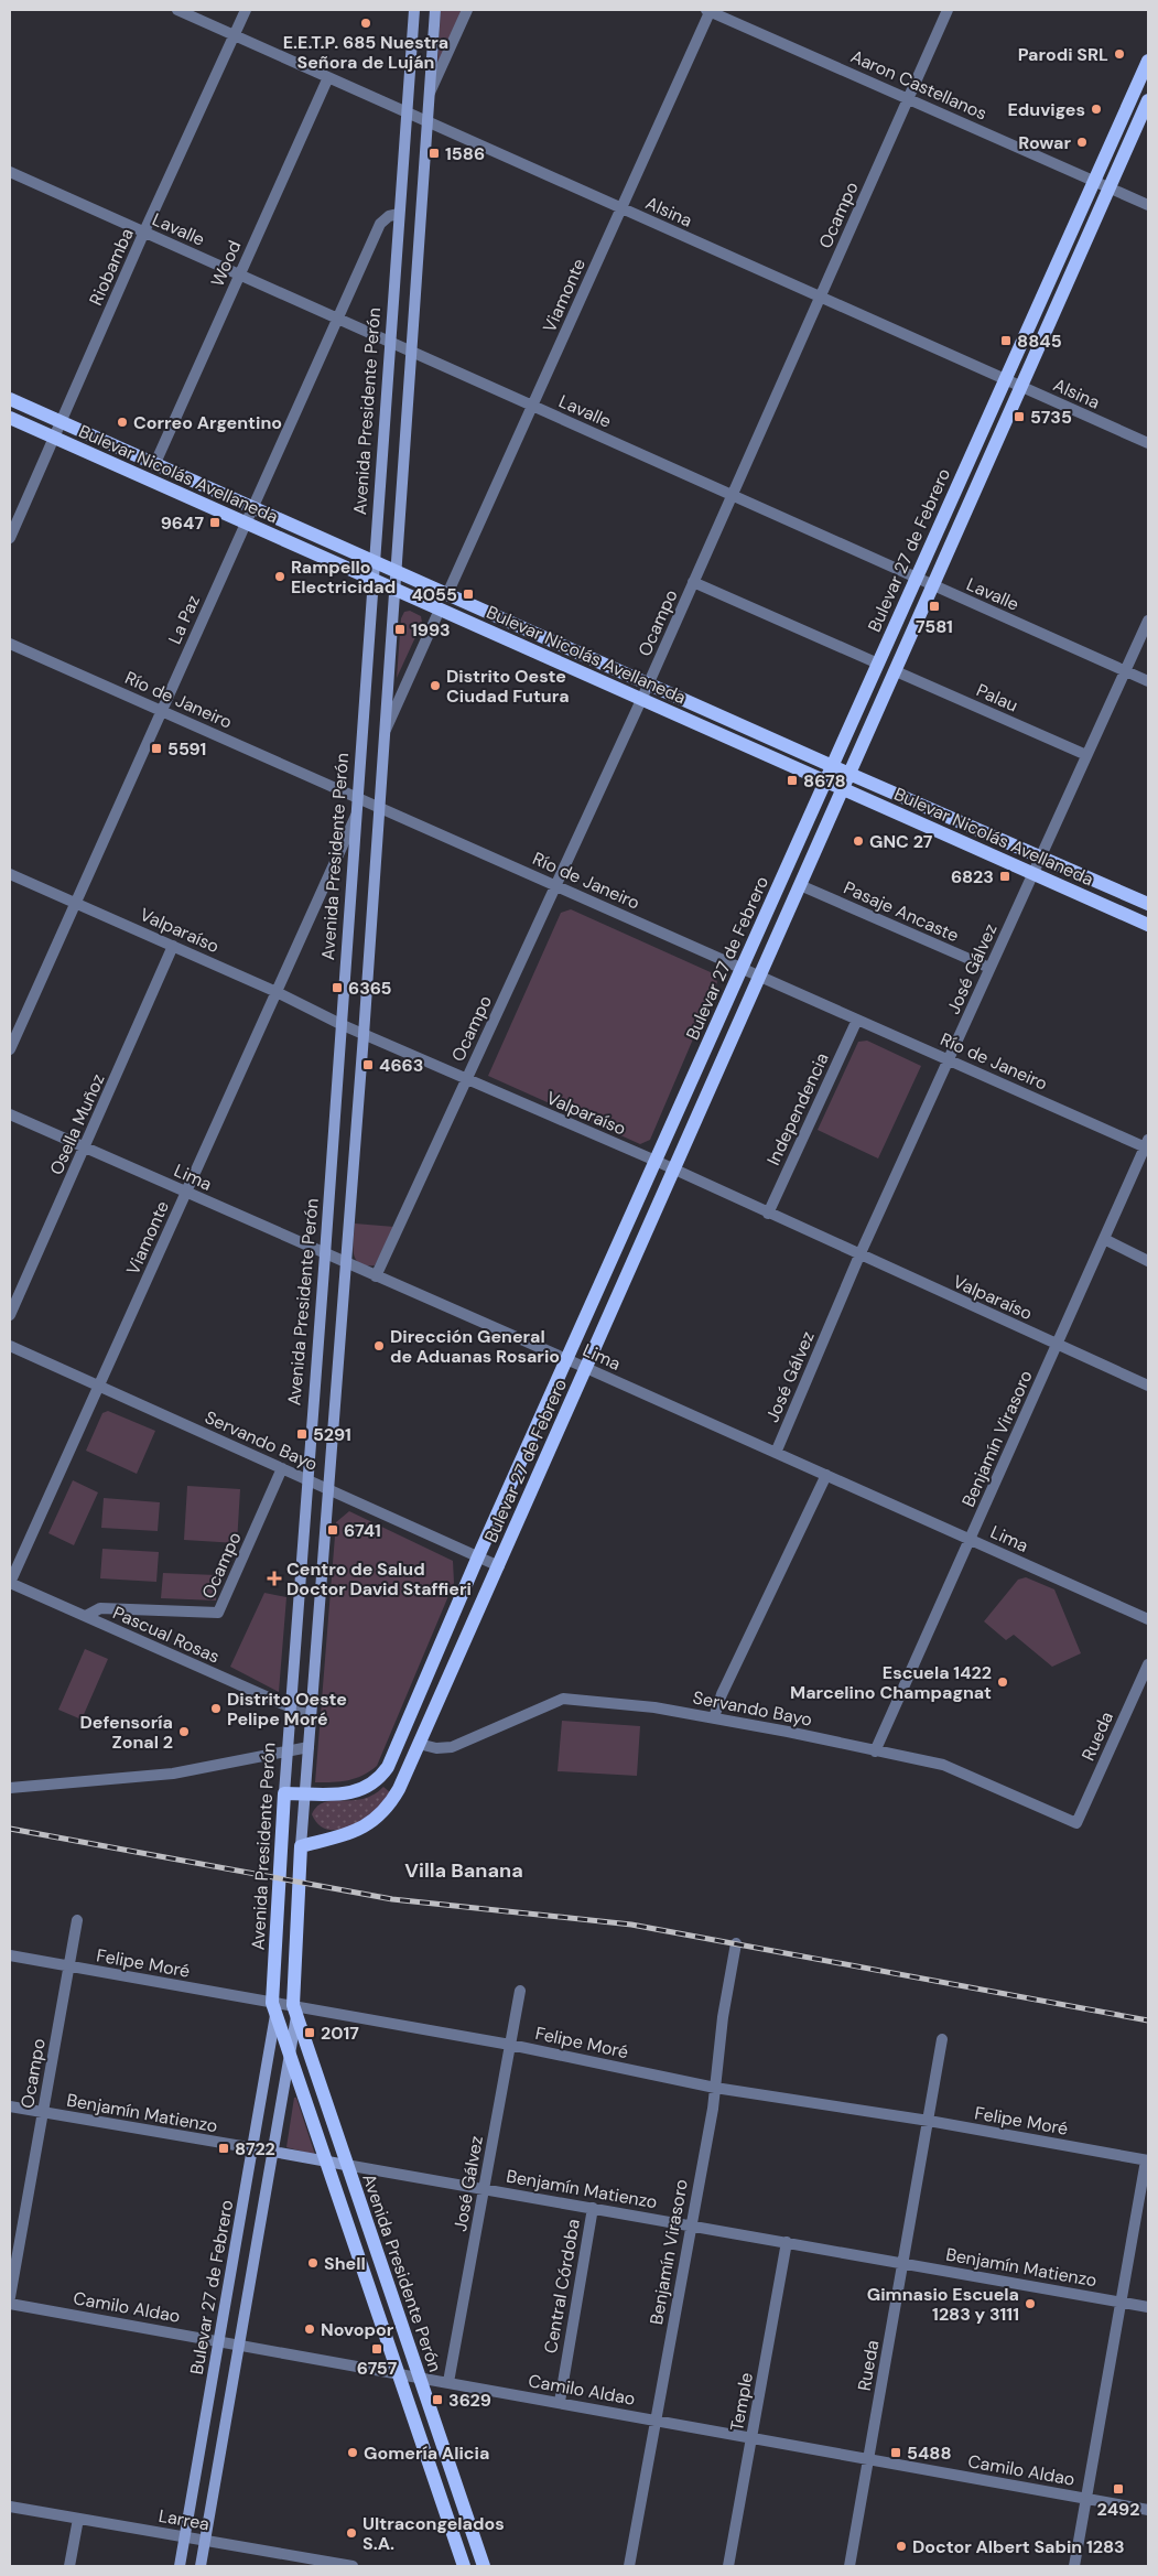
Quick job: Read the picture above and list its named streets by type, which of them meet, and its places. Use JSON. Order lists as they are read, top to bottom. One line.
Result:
{"streets":{"main road":["Avenida Presidente Perón","Bulevar Nicolás Avellaneda","Bulevar 27 de Febrero","Benjamín Matienzo"],"street":["Aaron Castellanos","Alsina","Ocampo","Lavalle","Wood","Riobamba","Viamonte","La Paz","Palau","Río de Janeiro","Pasaje Ancaste","Valparaíso","José Gálvez","Independencia","Osella Muñoz","Lima","Benjamín Virasoro","Servando Bayo","Pascual Rosas","Rueda","Felipe Moré","Central Córdoba","Camilo Aldao","Temple","Larrea"]},"crossings":[["Aaron Castellanos","Ocampo"],["Aaron Castellanos","Viamonte"],["Aaron Castellanos","Bulevar 27 de Febrero"],["Alsina","Ocampo"],["Alsina","Wood"],["Alsina","Riobamba"],["Alsina","Viamonte"],["Alsina","Avenida Presidente Perón"],["Alsina","Bulevar 27 de Febrero"],["Ocampo","Lavalle"],["Ocampo","Bulevar Nicolás Avellaneda"],["Ocampo","Río de Janeiro"],["Ocampo","Valparaíso"],["Ocampo","Lima"],["Ocampo","Servando Bayo"],["Ocampo","Pascual Rosas"],["Ocampo","Felipe Moré"],["Ocampo","Benjamín Matienzo"],["Lavalle","Wood"],["Lavalle","Riobamba"],["Lavalle","Viamonte"],["Lavalle","Avenida Presidente Perón"],["Lavalle","Bulevar 27 de Febrero"],["Lavalle","La Paz"],["Lavalle","José Gálvez"],["Wood","Bulevar Nicolás Avellaneda"],["Riobamba","Bulevar Nicolás Avellaneda"],["Viamonte","Avenida Presidente Perón"],["Viamonte","Bulevar Nicolás Avellaneda"],["Viamonte","Valparaíso"],["Viamonte","Lima"],["Viamonte","Servando Bayo"],["Viamonte","Pascual Rosas"],["Avenida Presidente Perón","Bulevar Nicolás Avellaneda"],["Avenida Presidente Perón","Bulevar 27 de Febrero"],["Avenida Presidente Perón","La Paz"],["Avenida Presidente Perón","Río de Janeiro"],["Avenida Presidente Perón","Valparaíso"],["Avenida Presidente Perón","Lima"],["Avenida Presidente Perón","Servando Bayo"],["Avenida Presidente Perón","Pascual Rosas"],["Avenida Presidente Perón","Felipe Moré"],["Avenida Presidente Perón","Benjamín Matienzo"],["Avenida Presidente Perón","Camilo Aldao"],["Bulevar Nicolás Avellaneda","Bulevar 27 de Febrero"],["Bulevar Nicolás Avellaneda","La Paz"],["Bulevar Nicolás Avellaneda","José Gálvez"],["Bulevar 27 de Febrero","Palau"],["Bulevar 27 de Febrero","Río de Janeiro"],["Bulevar 27 de Febrero","Pasaje Ancaste"],["Bulevar 27 de Febrero","Valparaíso"],["Bulevar 27 de Febrero","Lima"],["Bulevar 27 de Febrero","Servando Bayo"],["Bulevar 27 de Febrero","Felipe Moré"],["Bulevar 27 de Febrero","Benjamín Matienzo"],["Bulevar 27 de Febrero","Camilo Aldao"],["Bulevar 27 de Febrero","Larrea"],["La Paz","Río de Janeiro"],["La Paz","Valparaíso"],["Palau","José Gálvez"],["Río de Janeiro","José Gálvez"],["Río de Janeiro","Independencia"],["Río de Janeiro","Benjamín Virasoro"],["Pasaje Ancaste","José Gálvez"],["Valparaíso","José Gálvez"],["Valparaíso","Independencia"],["Valparaíso","Osella Muñoz"],["Valparaíso","Benjamín Virasoro"],["José Gálvez","Lima"],["José Gálvez","Felipe Moré"],["José Gálvez","Benjamín Matienzo"],["José Gálvez","Camilo Aldao"],["Osella Muñoz","Lima"],["Lima","Benjamín Virasoro"],["Benjamín Virasoro","Servando Bayo"],["Benjamín Virasoro","Felipe Moré"],["Benjamín Virasoro","Benjamín Matienzo"],["Benjamín Virasoro","Camilo Aldao"],["Servando Bayo","Rueda"],["Rueda","Felipe Moré"],["Rueda","Benjamín Matienzo"],["Rueda","Camilo Aldao"],["Benjamín Matienzo","Central Córdoba"],["Benjamín Matienzo","Temple"],["Central Córdoba","Camilo Aldao"],["Camilo Aldao","Temple"]],"districts":["Villa Banana"],"places":{"other":["E.E.T.P. 685 Nuestra Señora de Luján","Parodi SRL","Eduviges","Rowar","Correo Argentino","Rampello Electricidad","Distrito Oeste Ciudad Futura","GNC 27","Dirección General de Aduanas Rosario","Escuela 1422 Marcelino Champagnat","Distrito Oeste Pelipe Moré","Defensoría Zonal 2","Shell","Gimnasio Escuela 1283 y 3111","Novopor","Gomería Alicia","Ultracongelados S.A.","Doctor Albert Sabin 1283"],"transit":["1586","8845","5735","9647","4055","7581","1993","5591","8678","6823","6365","4663","5291","6741","2017","8722","6757","3629","5488","2492"],"health":["Centro de Salud Doctor David Staffieri"]}}
